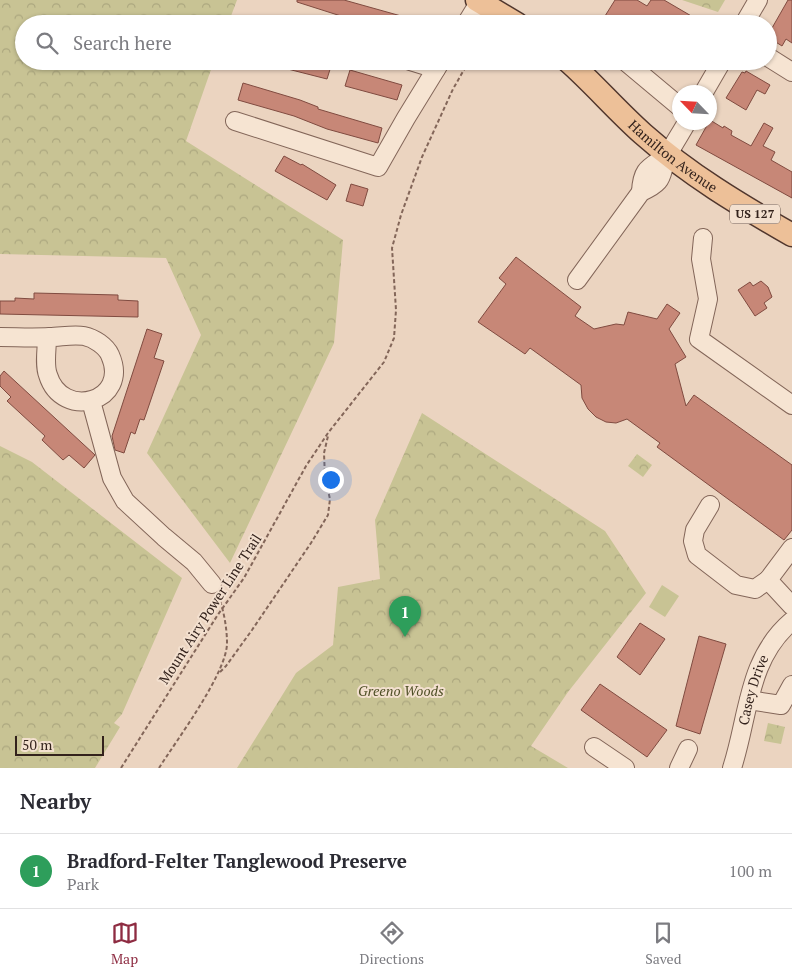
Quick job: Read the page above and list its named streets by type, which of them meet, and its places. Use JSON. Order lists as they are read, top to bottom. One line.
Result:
{"streets":{"main road":["Hamilton Avenue","US 127"],"street":["Casey Drive"],"path":["Mount Airy Power Line Trail"]},"parks":["Greeno Woods"],"scale_bar":"50 m","north":"top left","page":{"search":"Search here","pins":"1","scale":"50 m","heading":"Nearby","list":[{"mark":"1","name":"Bradford-Felter Tanglewood Preserve","note":"Park","value":"100 m"}],"nav":["Map","Directions","Saved"]}}
